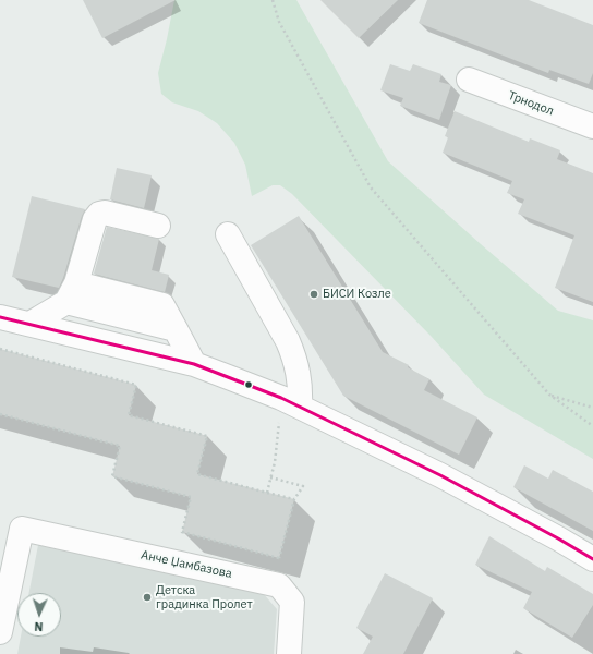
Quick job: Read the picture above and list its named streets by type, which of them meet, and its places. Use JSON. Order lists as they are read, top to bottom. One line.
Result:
{"streets":{"street":["Трнодол","Анче Џамбазова"]},"places":["БИСИ Козле","Детска градинка Пролет"],"north":"bottom"}
